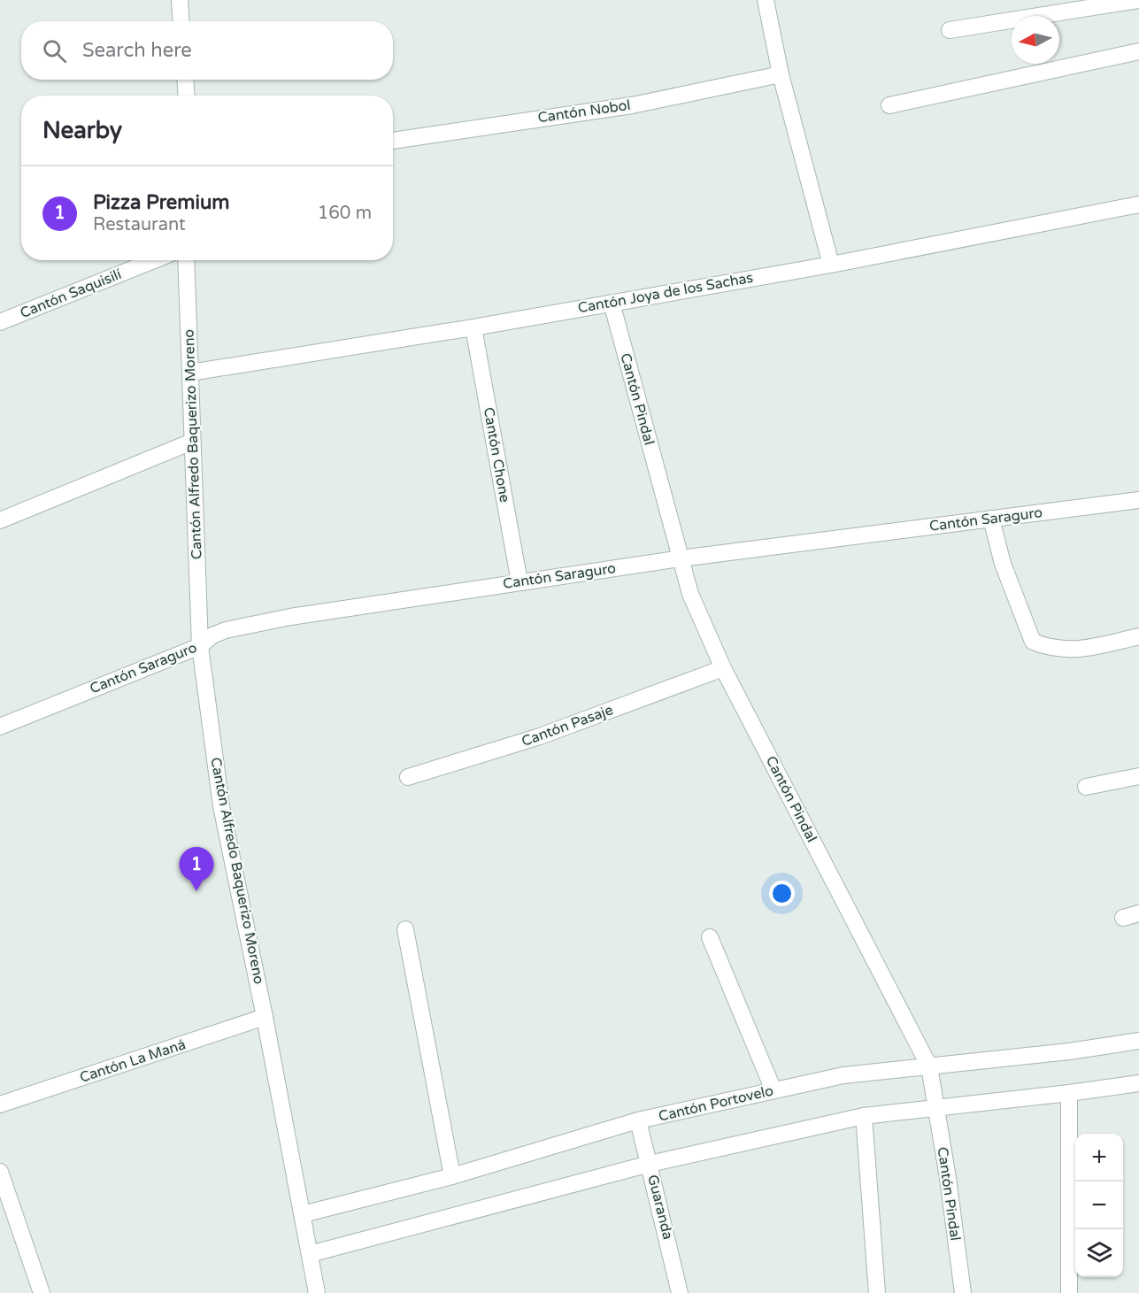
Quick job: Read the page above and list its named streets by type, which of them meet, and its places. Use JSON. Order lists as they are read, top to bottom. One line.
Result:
{"streets":{"street":["Cantón Nobol","Cantón Joya de los Sachas","Cantón Saquisilí","Cantón Pindal","Cantón Alfredo Baquerizo Moreno","Cantón Chone","Cantón Saraguro","Cantón Pasaje","Cantón La Maná","Cantón Portovelo","Guaranda"]},"crossings":[["Cantón Joya de los Sachas","Cantón Pindal"],["Cantón Joya de los Sachas","Cantón Alfredo Baquerizo Moreno"],["Cantón Joya de los Sachas","Cantón Chone"],["Cantón Pindal","Cantón Saraguro"],["Cantón Pindal","Cantón Pasaje"],["Cantón Pindal","Cantón Portovelo"],["Cantón Alfredo Baquerizo Moreno","Cantón Saraguro"],["Cantón Alfredo Baquerizo Moreno","Cantón La Maná"],["Cantón Alfredo Baquerizo Moreno","Cantón Portovelo"],["Cantón Chone","Cantón Saraguro"],["Cantón Portovelo","Guaranda"]],"north":"left","page":{"search":"Search here","heading":"Nearby","list":[{"mark":"1","name":"Pizza Premium","note":"Restaurant","value":"160 m"}],"pins":"1","map_buttons":["+","−"]}}
